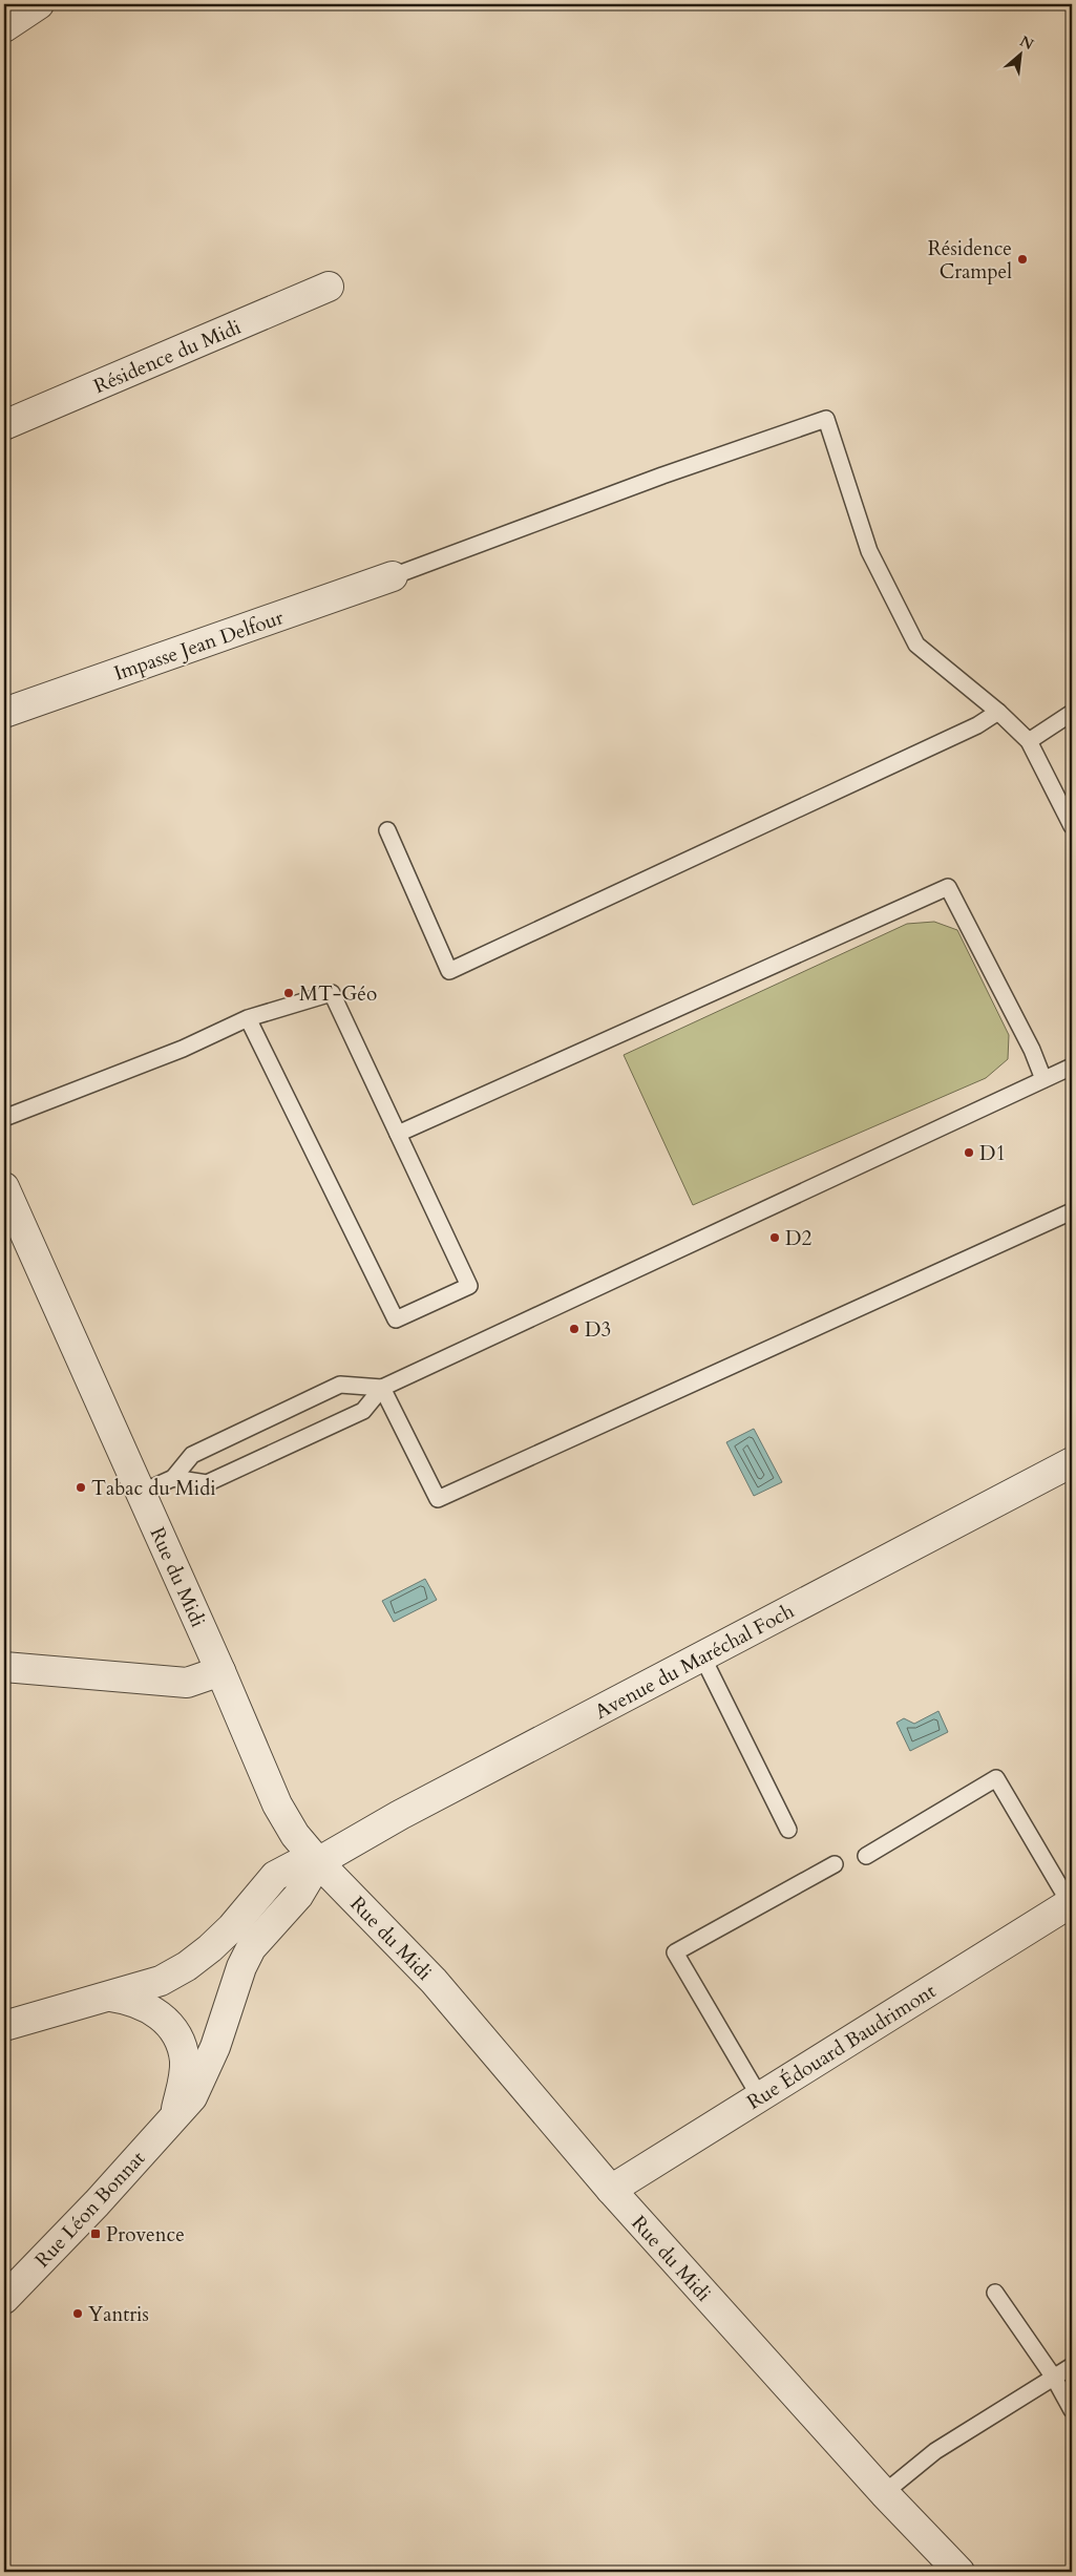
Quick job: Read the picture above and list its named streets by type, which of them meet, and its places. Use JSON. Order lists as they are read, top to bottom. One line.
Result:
{"streets":{"street":["Résidence du Midi","Impasse Jean Delfour","Rue du Midi","Avenue du Maréchal Foch","Rue Édouard Baudrimont","Rue Léon Bonnat"]},"crossings":[["Rue du Midi","Avenue du Maréchal Foch"],["Rue du Midi","Rue Édouard Baudrimont"],["Rue du Midi","Rue Léon Bonnat"],["Avenue du Maréchal Foch","Rue Léon Bonnat"]],"places":{"other":["Résidence Crampel","MT-Géo","D1","D2","D3","Tabac du Midi","Yantris"],"transit":["Provence"]},"north":"top right"}
